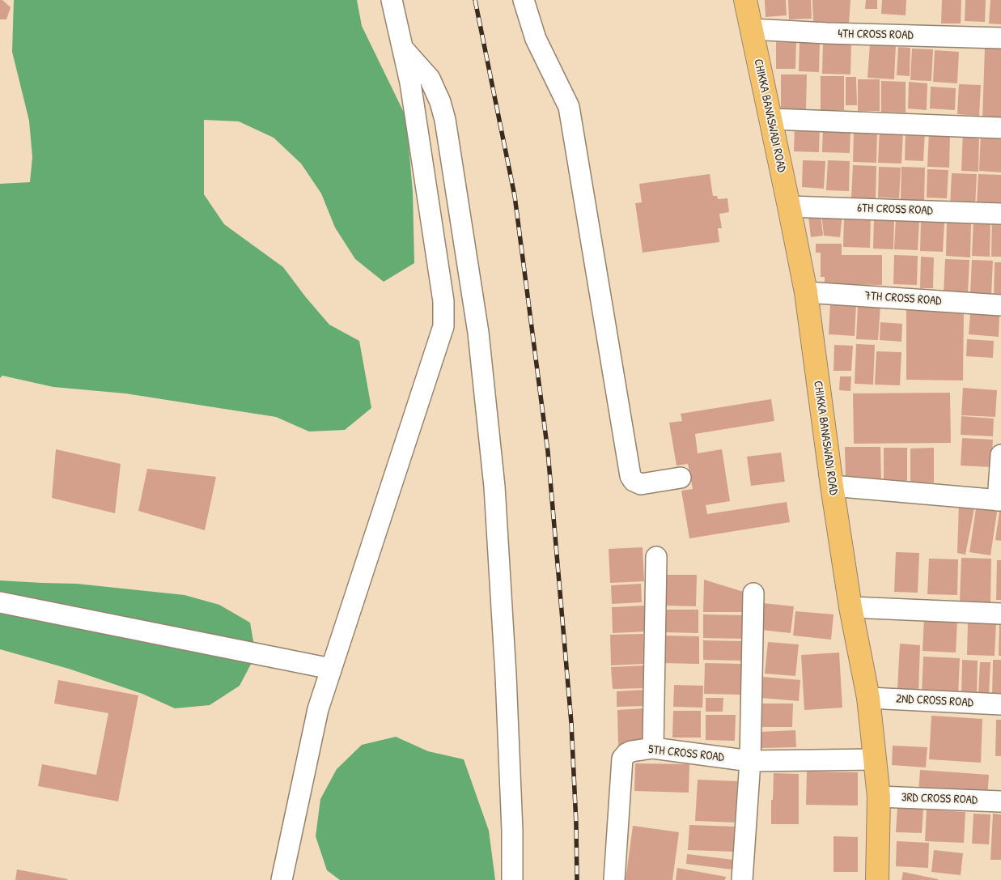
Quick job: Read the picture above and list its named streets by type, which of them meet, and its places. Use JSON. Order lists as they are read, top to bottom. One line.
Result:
{"streets":{"main road":["CHIKKA BANASWADI ROAD"],"street":["4TH CROSS ROAD","6TH CROSS ROAD","7TH CROSS ROAD","2ND CROSS ROAD","5TH CROSS ROAD","3RD CROSS ROAD"]},"crossings":[["4TH CROSS ROAD","CHIKKA BANASWADI ROAD"],["CHIKKA BANASWADI ROAD","6TH CROSS ROAD"],["CHIKKA BANASWADI ROAD","7TH CROSS ROAD"],["CHIKKA BANASWADI ROAD","2ND CROSS ROAD"],["CHIKKA BANASWADI ROAD","5TH CROSS ROAD"],["CHIKKA BANASWADI ROAD","3RD CROSS ROAD"]]}
